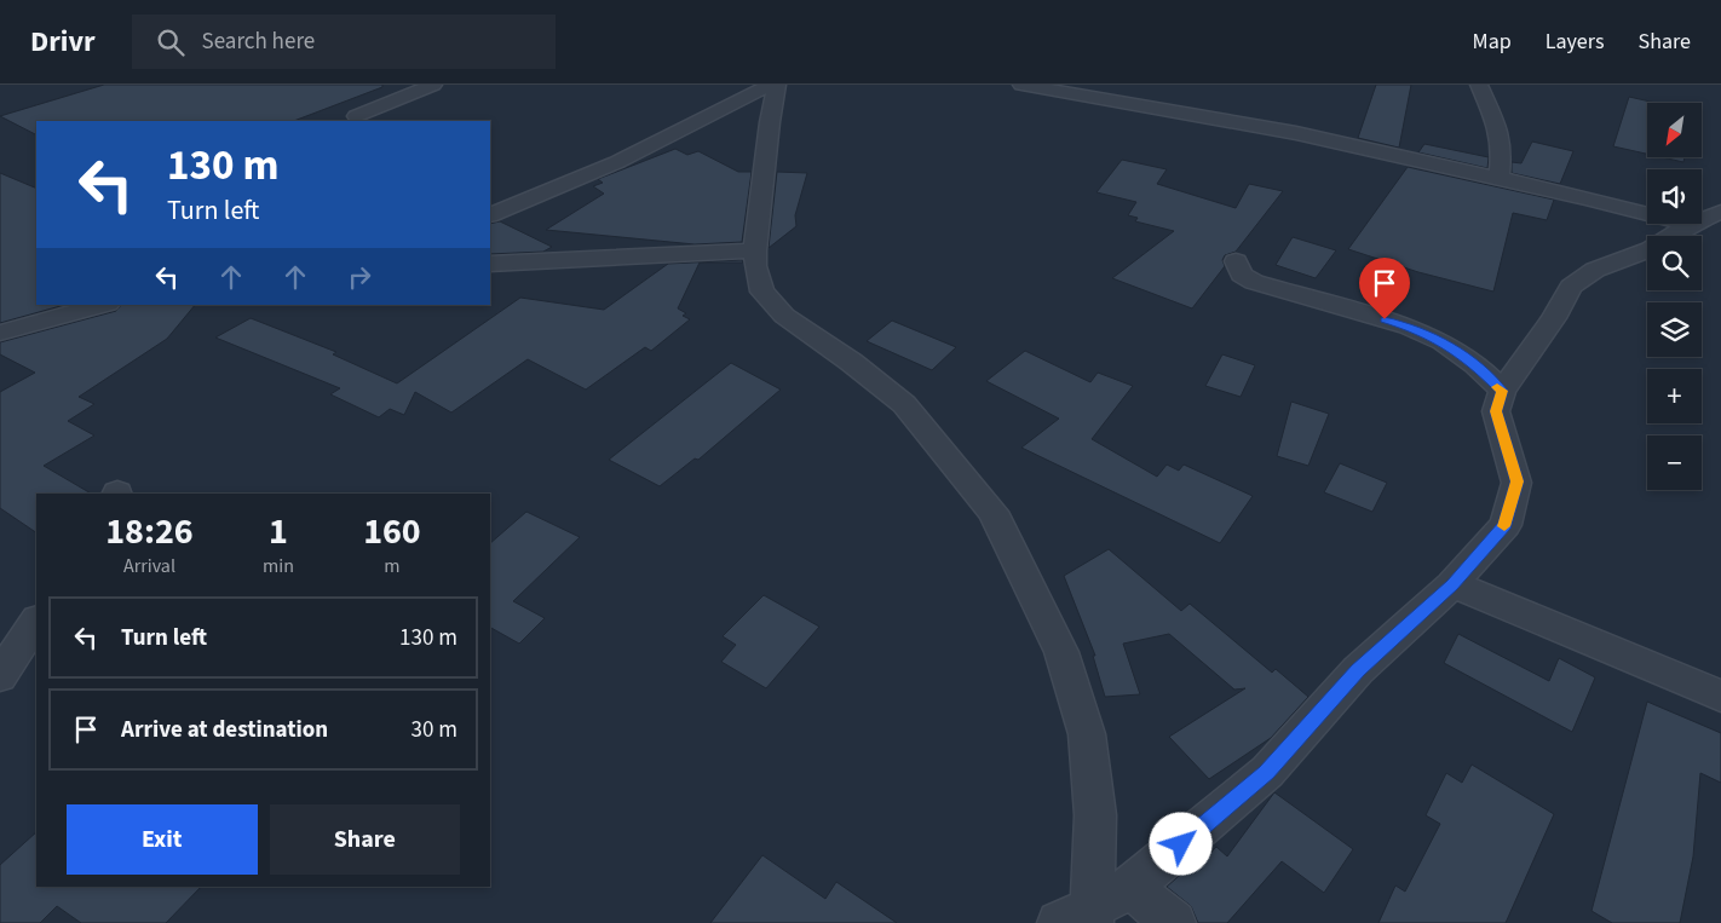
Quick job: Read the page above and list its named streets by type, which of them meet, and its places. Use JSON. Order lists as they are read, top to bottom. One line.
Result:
{"north":"bottom left","page":{"header":"Drivr","search":"Search here","nav":["Map","Layers","Share"],"map_buttons":["+","−"],"turn":["130 m","Turn left"],"eta":["18:26","Arrival","1","min","160","m"],"list":[{"name":"Turn left","value":"130 m"},{"name":"Arrive at destination","value":"30 m"}],"buttons":["Exit","Share"]}}
